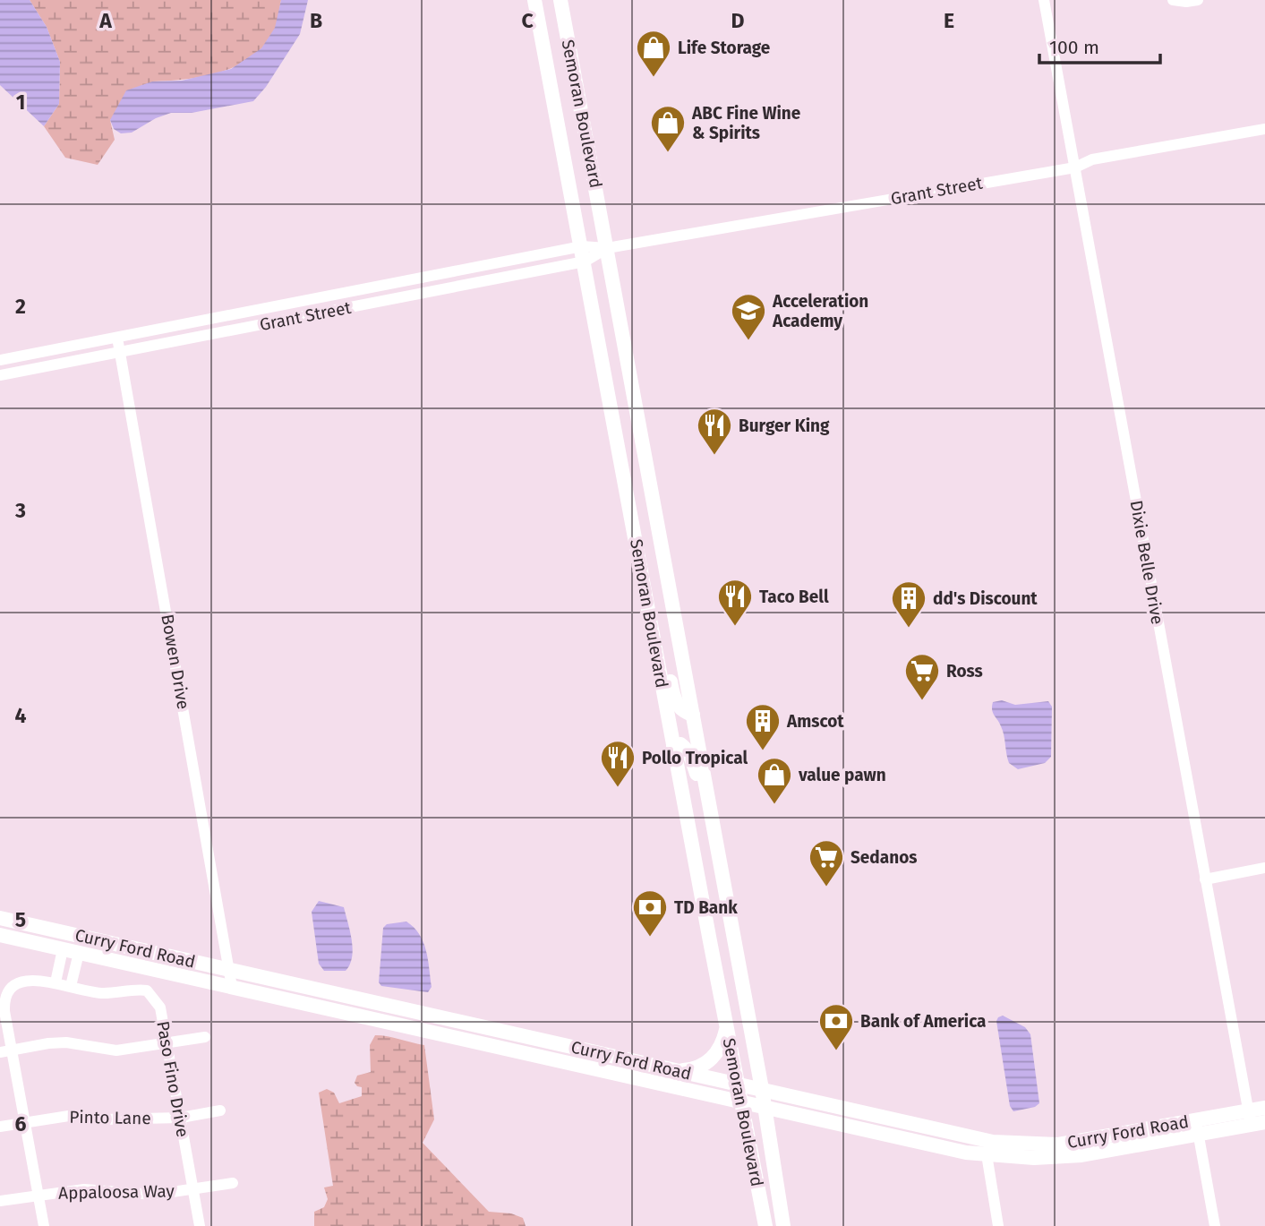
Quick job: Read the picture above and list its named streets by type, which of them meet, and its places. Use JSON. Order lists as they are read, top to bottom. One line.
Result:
{"streets":{"main road":["Semoran Boulevard","Curry Ford Road"],"street":["Grant Street","Dixie Belle Drive","Bowen Drive","Paso Fino Drive","Pinto Lane","Appaloosa Way"]},"crossings":[["Semoran Boulevard","Grant Street"],["Semoran Boulevard","Curry Ford Road"],["Grant Street","Dixie Belle Drive"],["Grant Street","Bowen Drive"],["Dixie Belle Drive","Curry Ford Road"],["Bowen Drive","Curry Ford Road"],["Paso Fino Drive","Pinto Lane"],["Paso Fino Drive","Appaloosa Way"]],"places":{"shop":["Life Storage","ABC Fine Wine & Spirits","value pawn"],"school or university":["Acceleration Academy"],"restaurant":["Burger King","Taco Bell","Pollo Tropical"],"building":["dd's Discount","Amscot"],"supermarket":["Ross","Sedanos"],"bank":["TD Bank","Bank of America"]},"scale_bar":"100 m","grid":{"columns":["A","B","C","D","E"],"rows":["1","2","3","4","5","6"]}}
